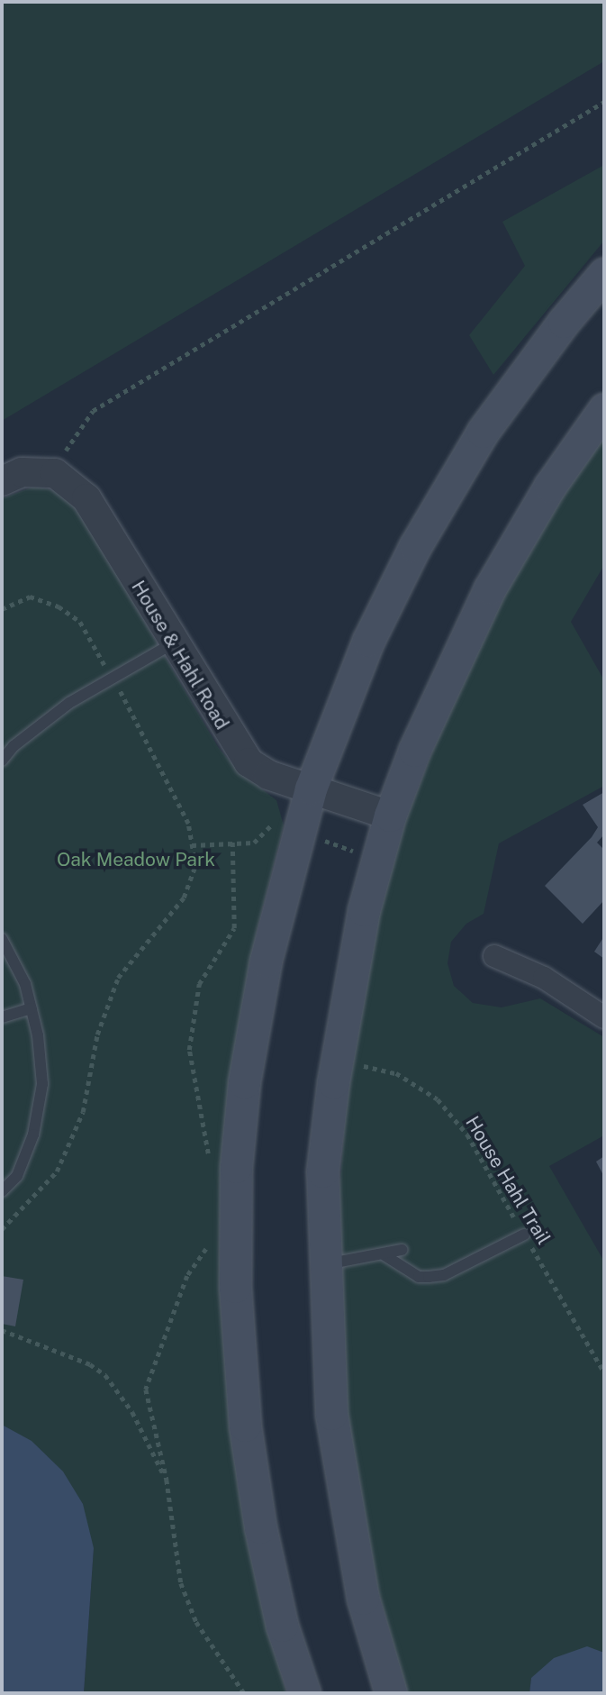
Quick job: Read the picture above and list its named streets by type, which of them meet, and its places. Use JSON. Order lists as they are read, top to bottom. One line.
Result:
{"streets":{"street":["House & Hahl Road"],"path":["House Hahl Trail"]},"parks":["Oak Meadow Park"]}
